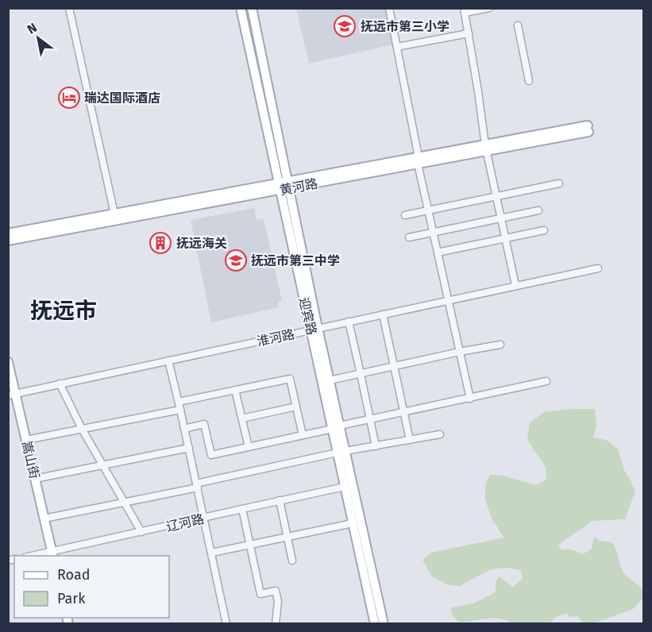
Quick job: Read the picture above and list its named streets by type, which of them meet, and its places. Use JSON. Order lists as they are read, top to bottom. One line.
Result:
{"streets":{"main road":["黄河路","迎宾路","嵩山街"],"street":["淮河路","辽河路"]},"crossings":[["黄河路","迎宾路"],["迎宾路","淮河路"],["迎宾路","辽河路"],["淮河路","嵩山街"],["嵩山街","辽河路"]],"districts":["抚远市"],"places":{"school or university":["抚远市第三小学","抚远市第三中学"],"hotel":["瑞达国际酒店"],"building":["抚远海关"]},"legend":["Road","Park"],"north":"top left"}
